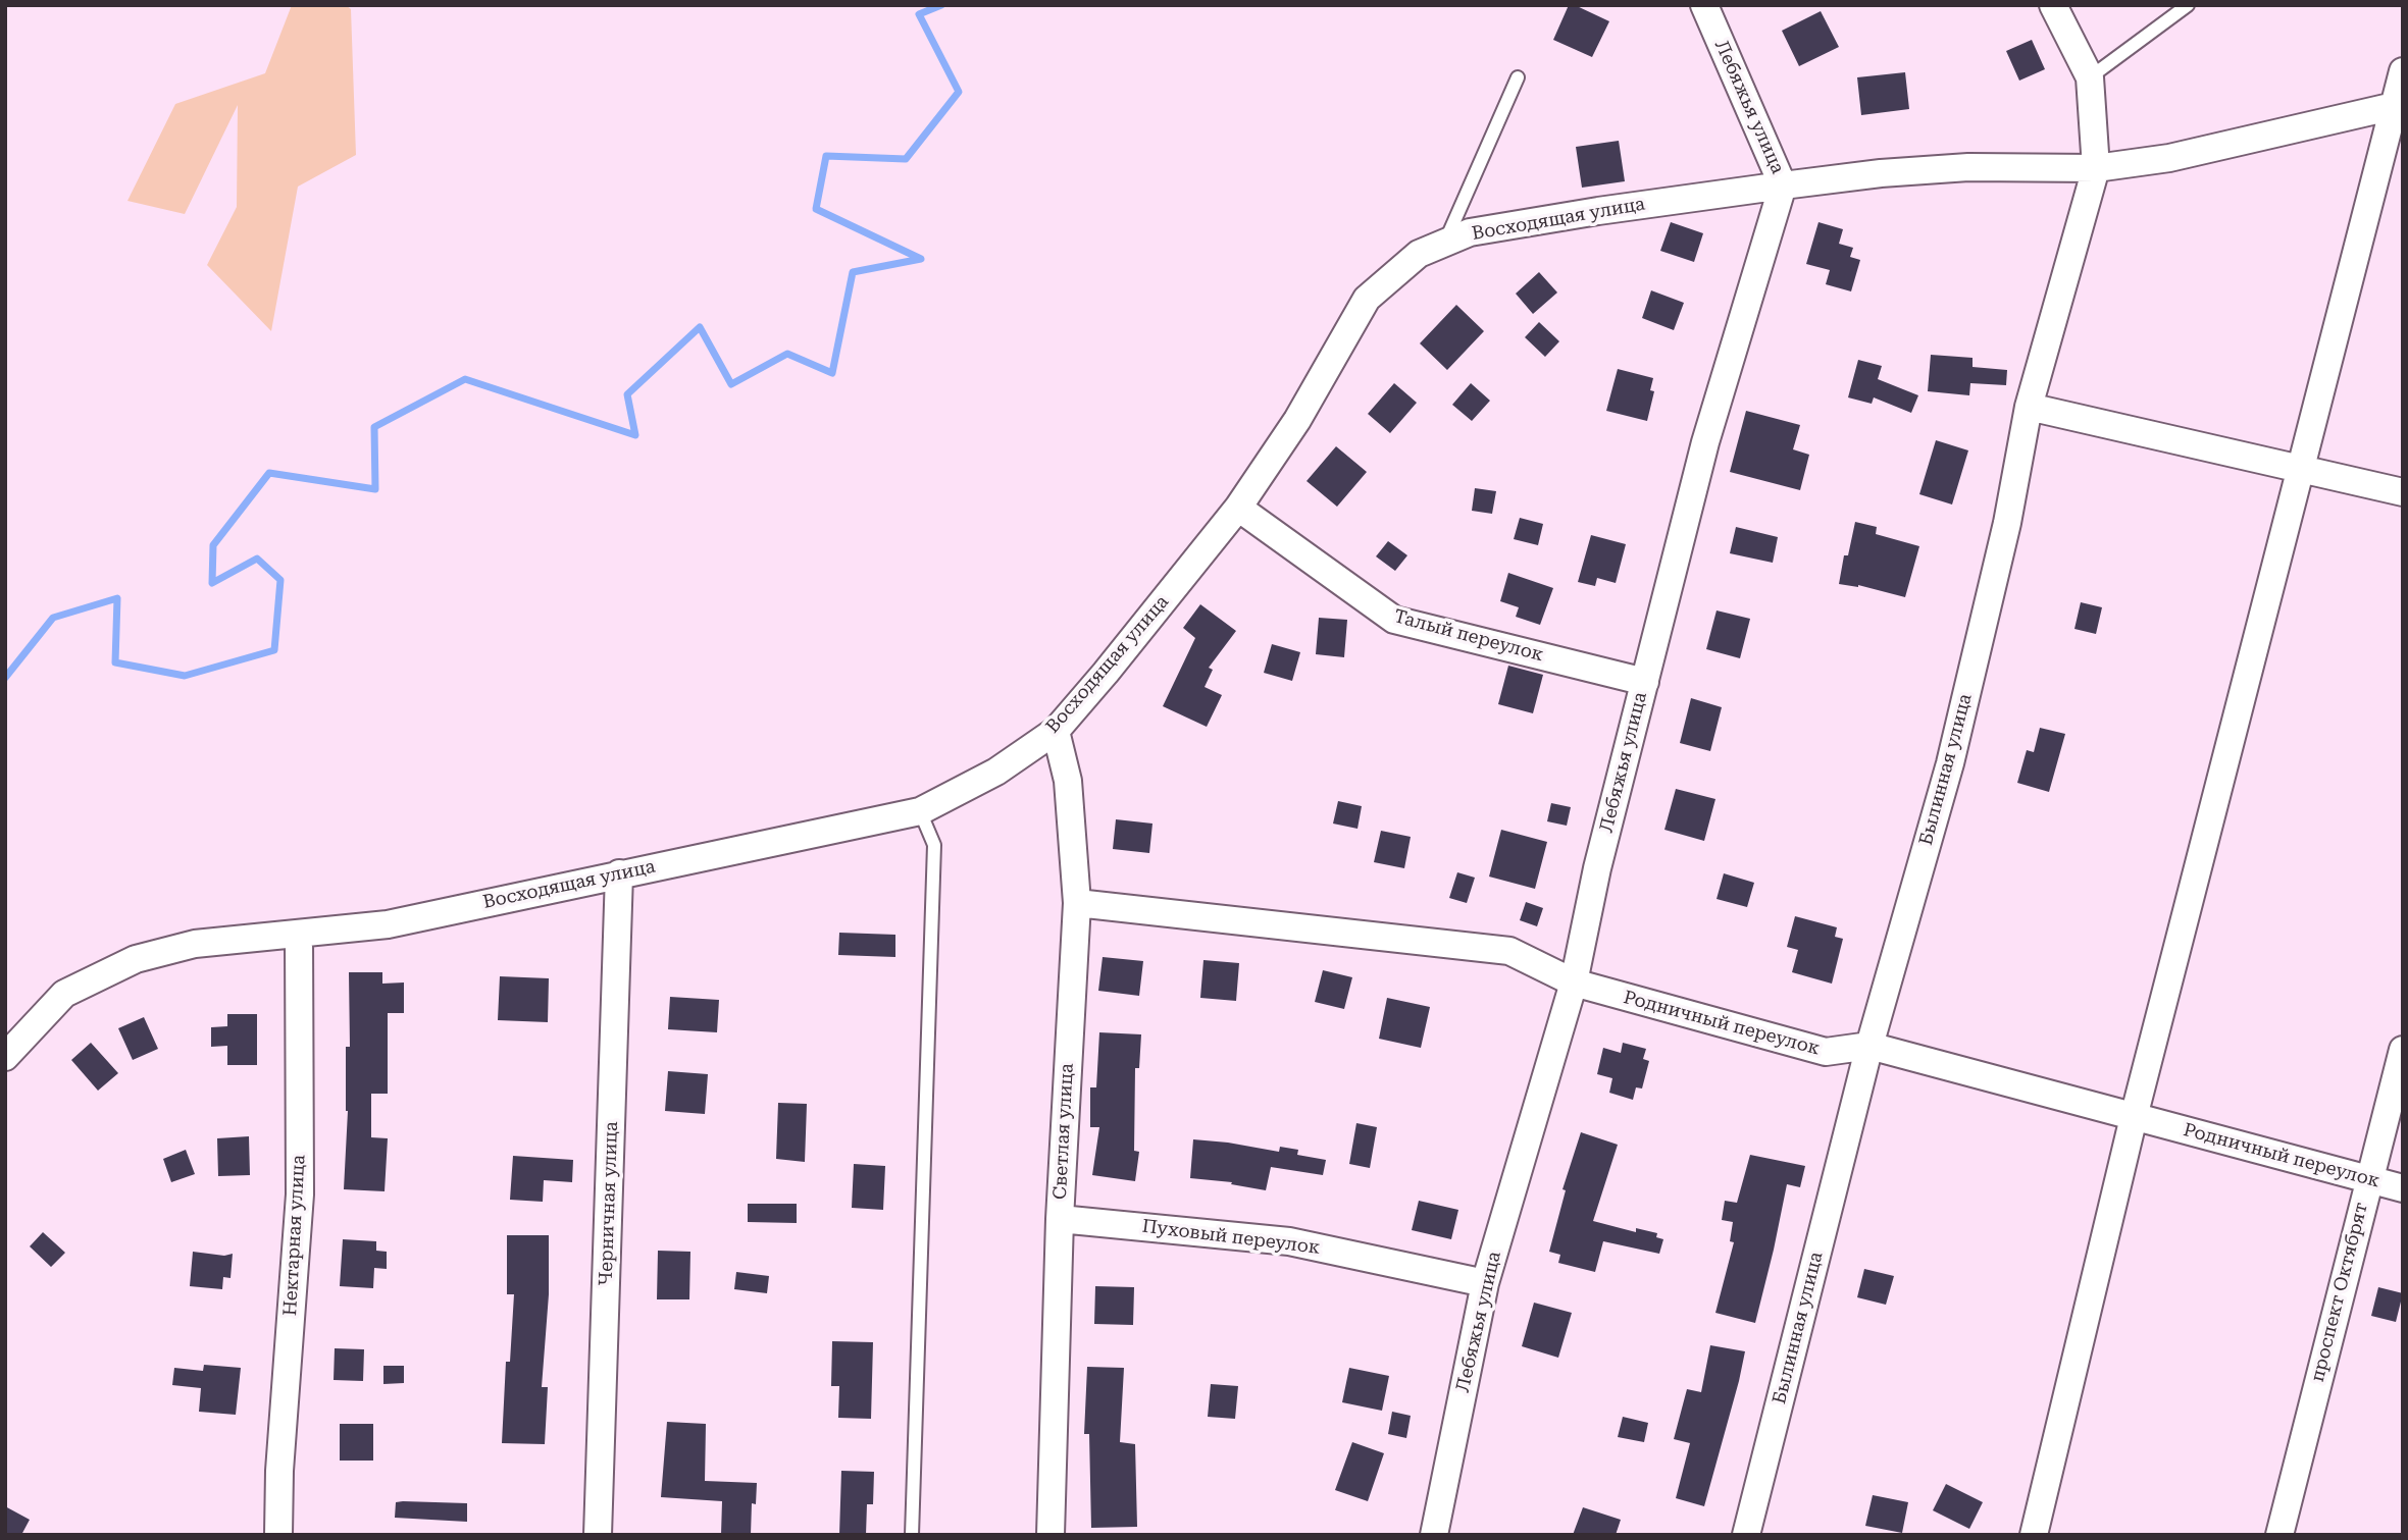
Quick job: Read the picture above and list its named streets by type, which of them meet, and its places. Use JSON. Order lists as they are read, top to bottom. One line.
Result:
{"streets":{"street":["Лебяжья улица","Восходящая улица","Талый переулок","Былинная улица","Родничный переулок","Светлая улица","Черничная улица","Нектарная улица","Пуховый переулок","проспект Октябрят"]},"crossings":[["Лебяжья улица","Восходящая улица"],["Лебяжья улица","Талый переулок"],["Лебяжья улица","Родничный переулок"],["Лебяжья улица","Пуховый переулок"],["Восходящая улица","Талый переулок"],["Восходящая улица","Былинная улица"],["Восходящая улица","Светлая улица"],["Восходящая улица","Черничная улица"],["Восходящая улица","Нектарная улица"],["Былинная улица","Родничный переулок"],["Родничный переулок","Светлая улица"],["Родничный переулок","проспект Октябрят"],["Светлая улица","Пуховый переулок"]]}
